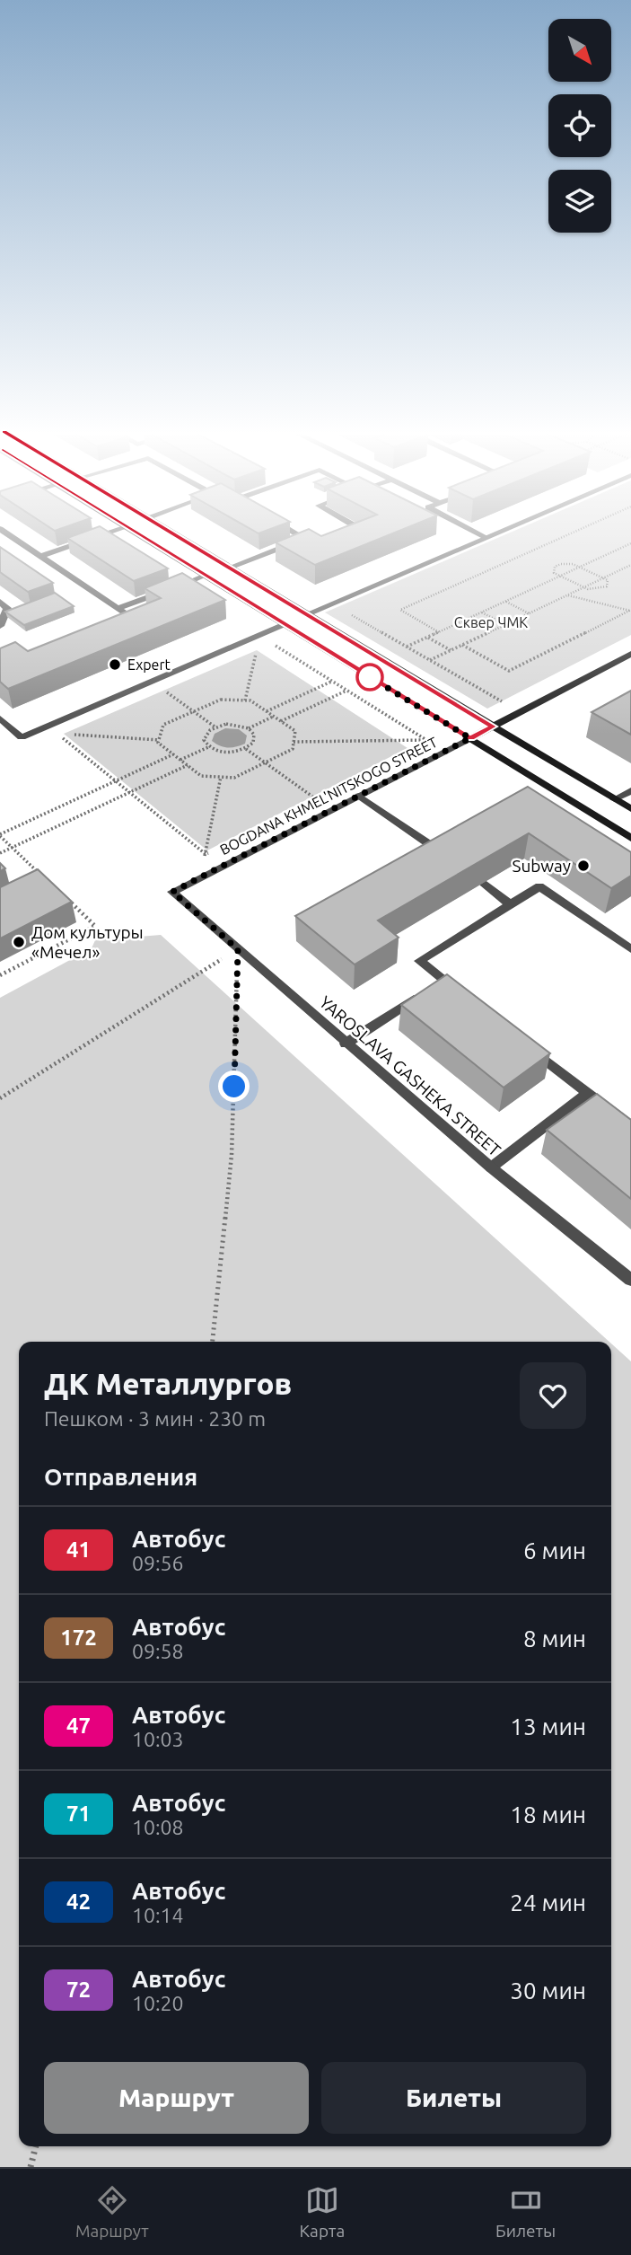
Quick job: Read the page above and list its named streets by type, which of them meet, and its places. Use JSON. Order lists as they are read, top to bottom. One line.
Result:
{"streets":{"main road":["BOGDANA KHMEL'NITSKOGO STREET"],"street":["YAROSLAVA GASHEKA STREET"]},"crossings":[["BOGDANA KHMEL'NITSKOGO STREET","YAROSLAVA GASHEKA STREET"]],"parks":["Сквер ЧМК"],"places":["Expert","Subway","Дом культуры «Мечел»"],"lines":["bus line 41"],"north":"bottom right","page":{"heading":[["ДК Металлургов","Пешком · 3 мин · 230 m"],"Отправления"],"list":[{"mark":"41","name":"Автобус","note":"09:56","value":"6 мин"},{"mark":"172","name":"Автобус","note":"09:58","value":"8 мин"},{"mark":"47","name":"Автобус","note":"10:03","value":"13 мин"},{"mark":"71","name":"Автобус","note":"10:08","value":"18 мин"},{"mark":"42","name":"Автобус","note":"10:14","value":"24 мин"},{"mark":"72","name":"Автобус","note":"10:20","value":"30 мин"}],"buttons":["Маршрут","Билеты"],"tabs":["Маршрут","Карта","Билеты"]}}
